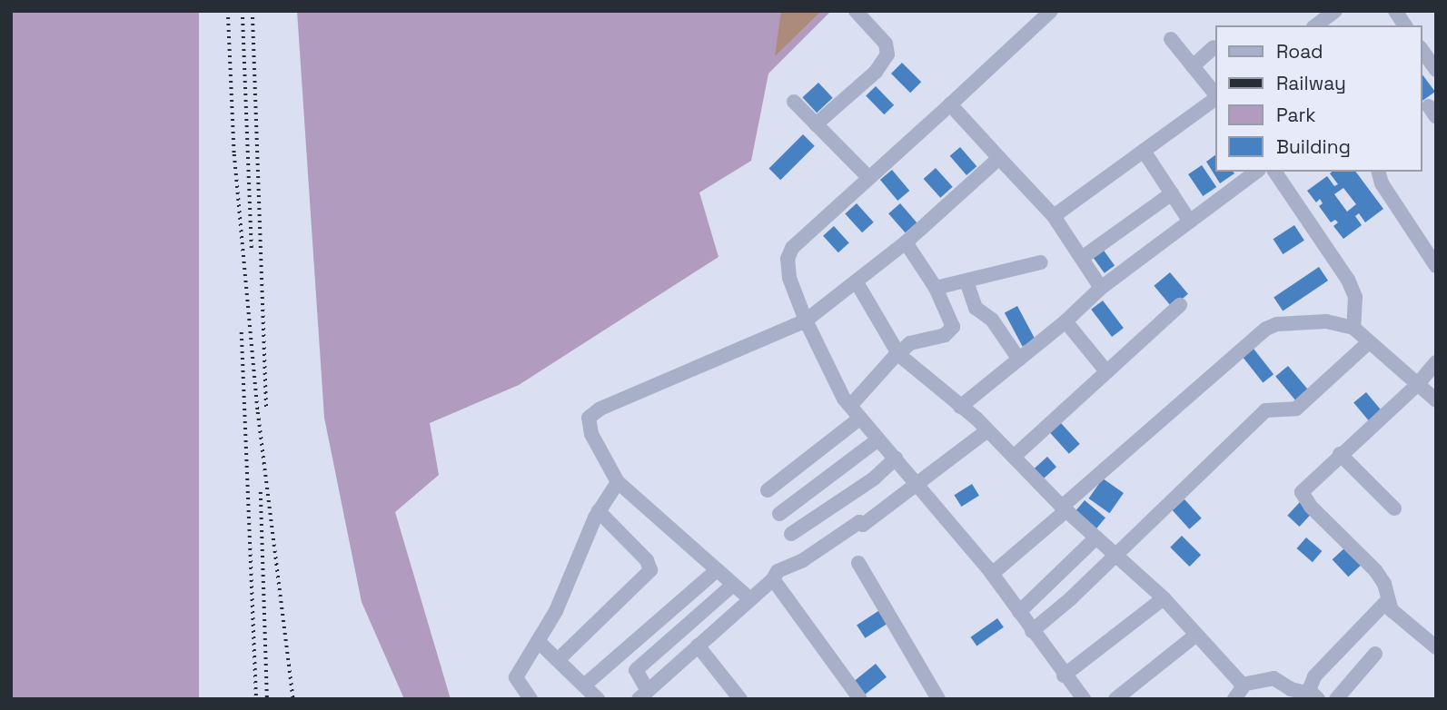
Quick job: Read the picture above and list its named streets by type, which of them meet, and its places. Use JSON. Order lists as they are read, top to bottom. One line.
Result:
{"legend":["Road","Railway","Park","Building"]}
